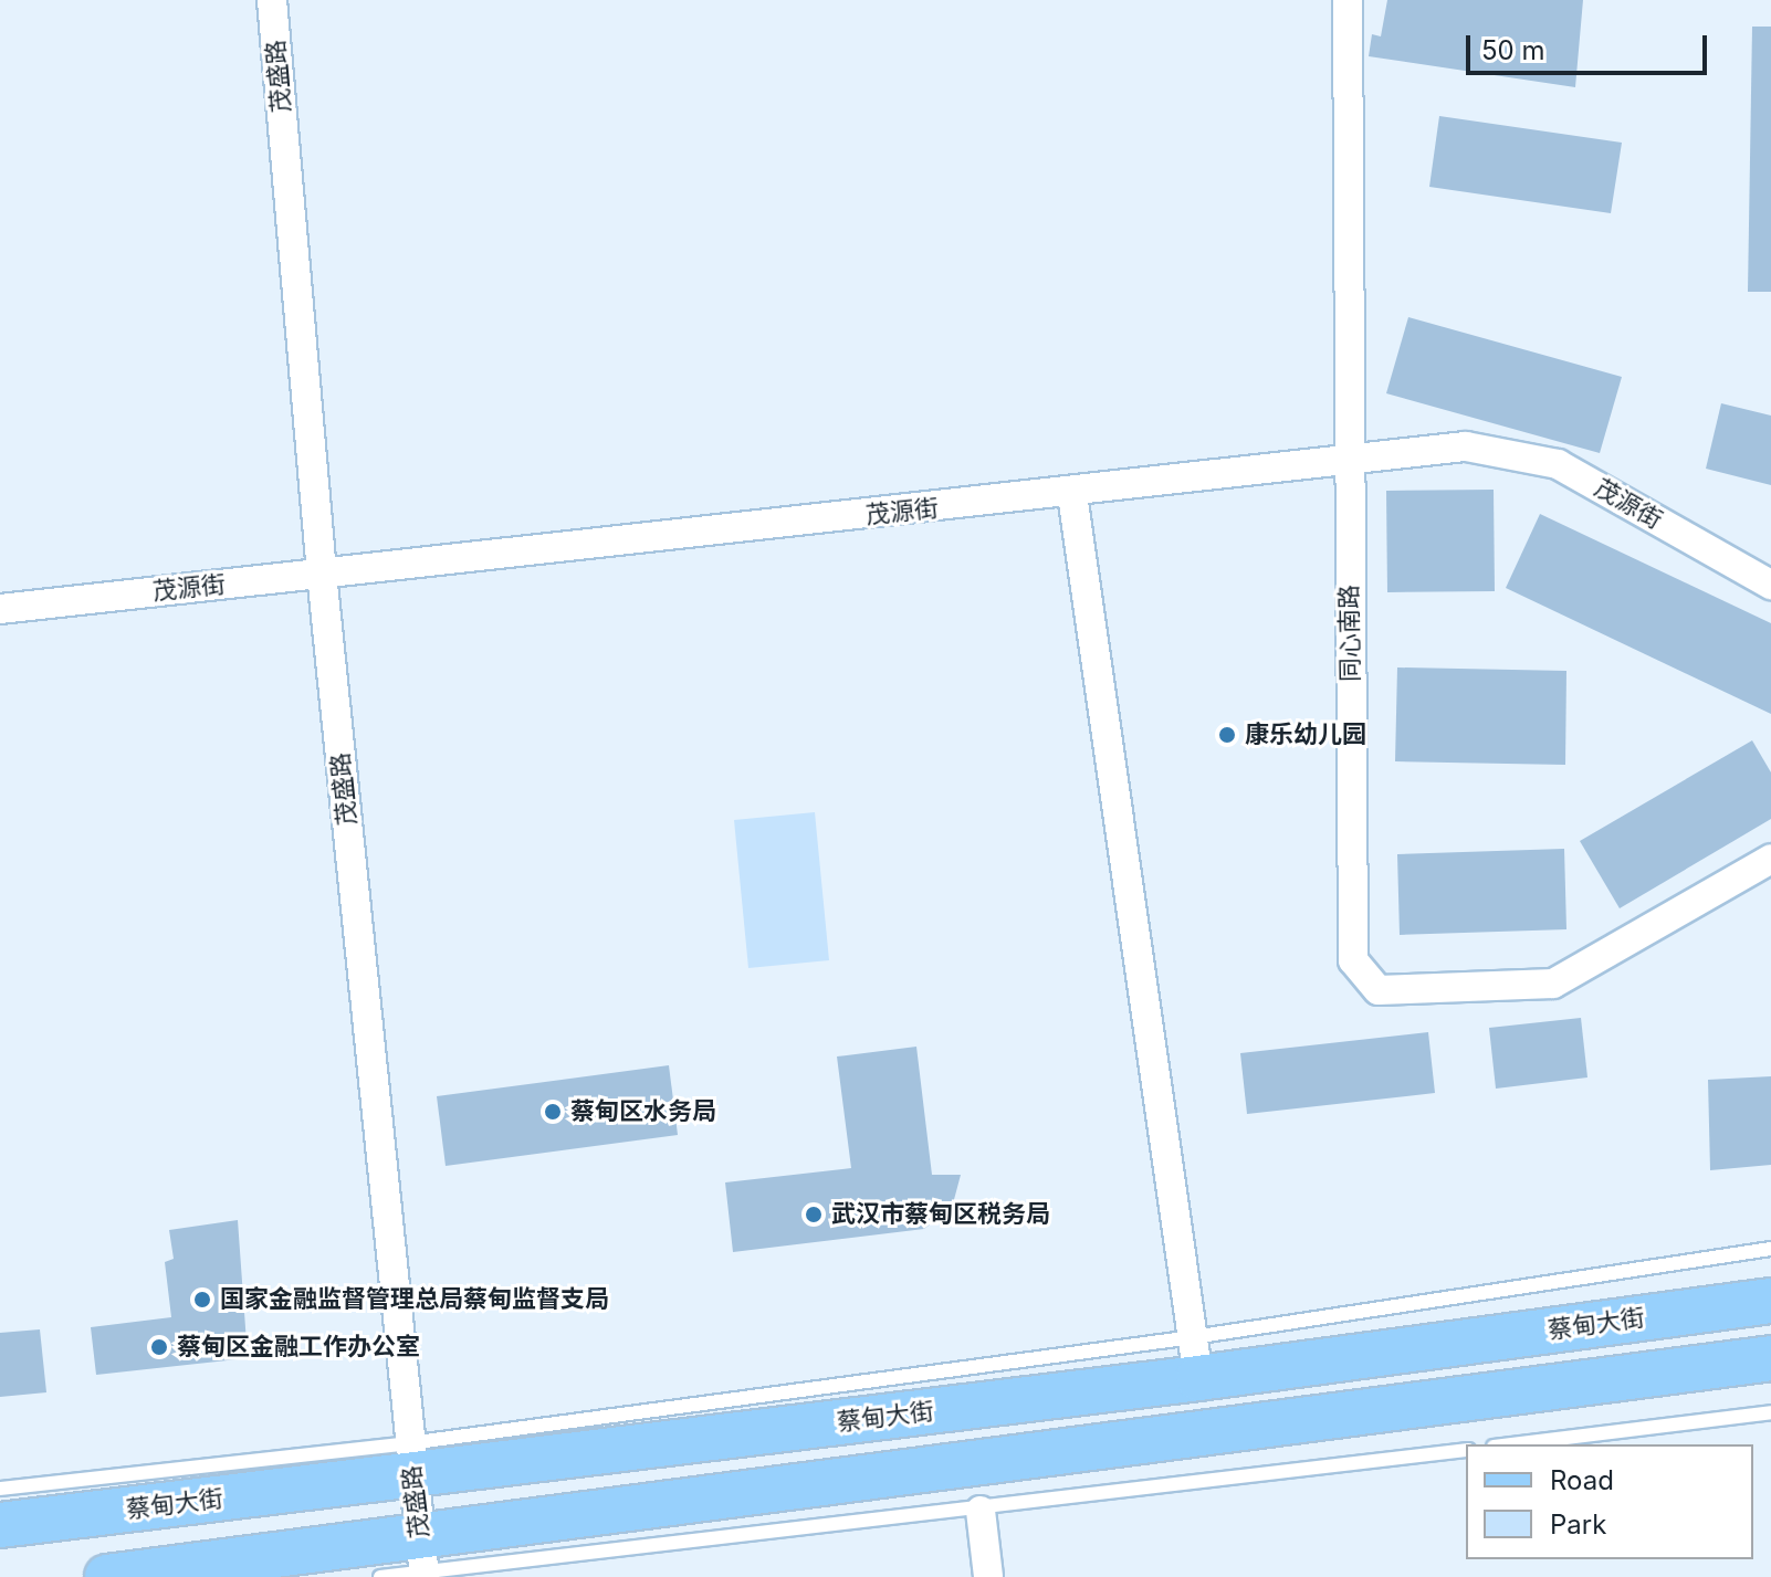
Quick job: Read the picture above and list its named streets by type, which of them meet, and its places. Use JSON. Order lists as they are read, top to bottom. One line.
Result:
{"streets":{"main road":["蔡甸大街"],"street":["茂盛路","茂源街","同心南路"]},"crossings":[["茂盛路","茂源街"],["茂盛路","蔡甸大街"],["茂源街","同心南路"]],"places":["康乐幼儿园","蔡甸区水务局","武汉市蔡甸区税务局","国家金融监督管理总局蔡甸监督支局","蔡甸区金融工作办公室"],"legend":["Road","Park"],"scale_bar":"50 m"}
